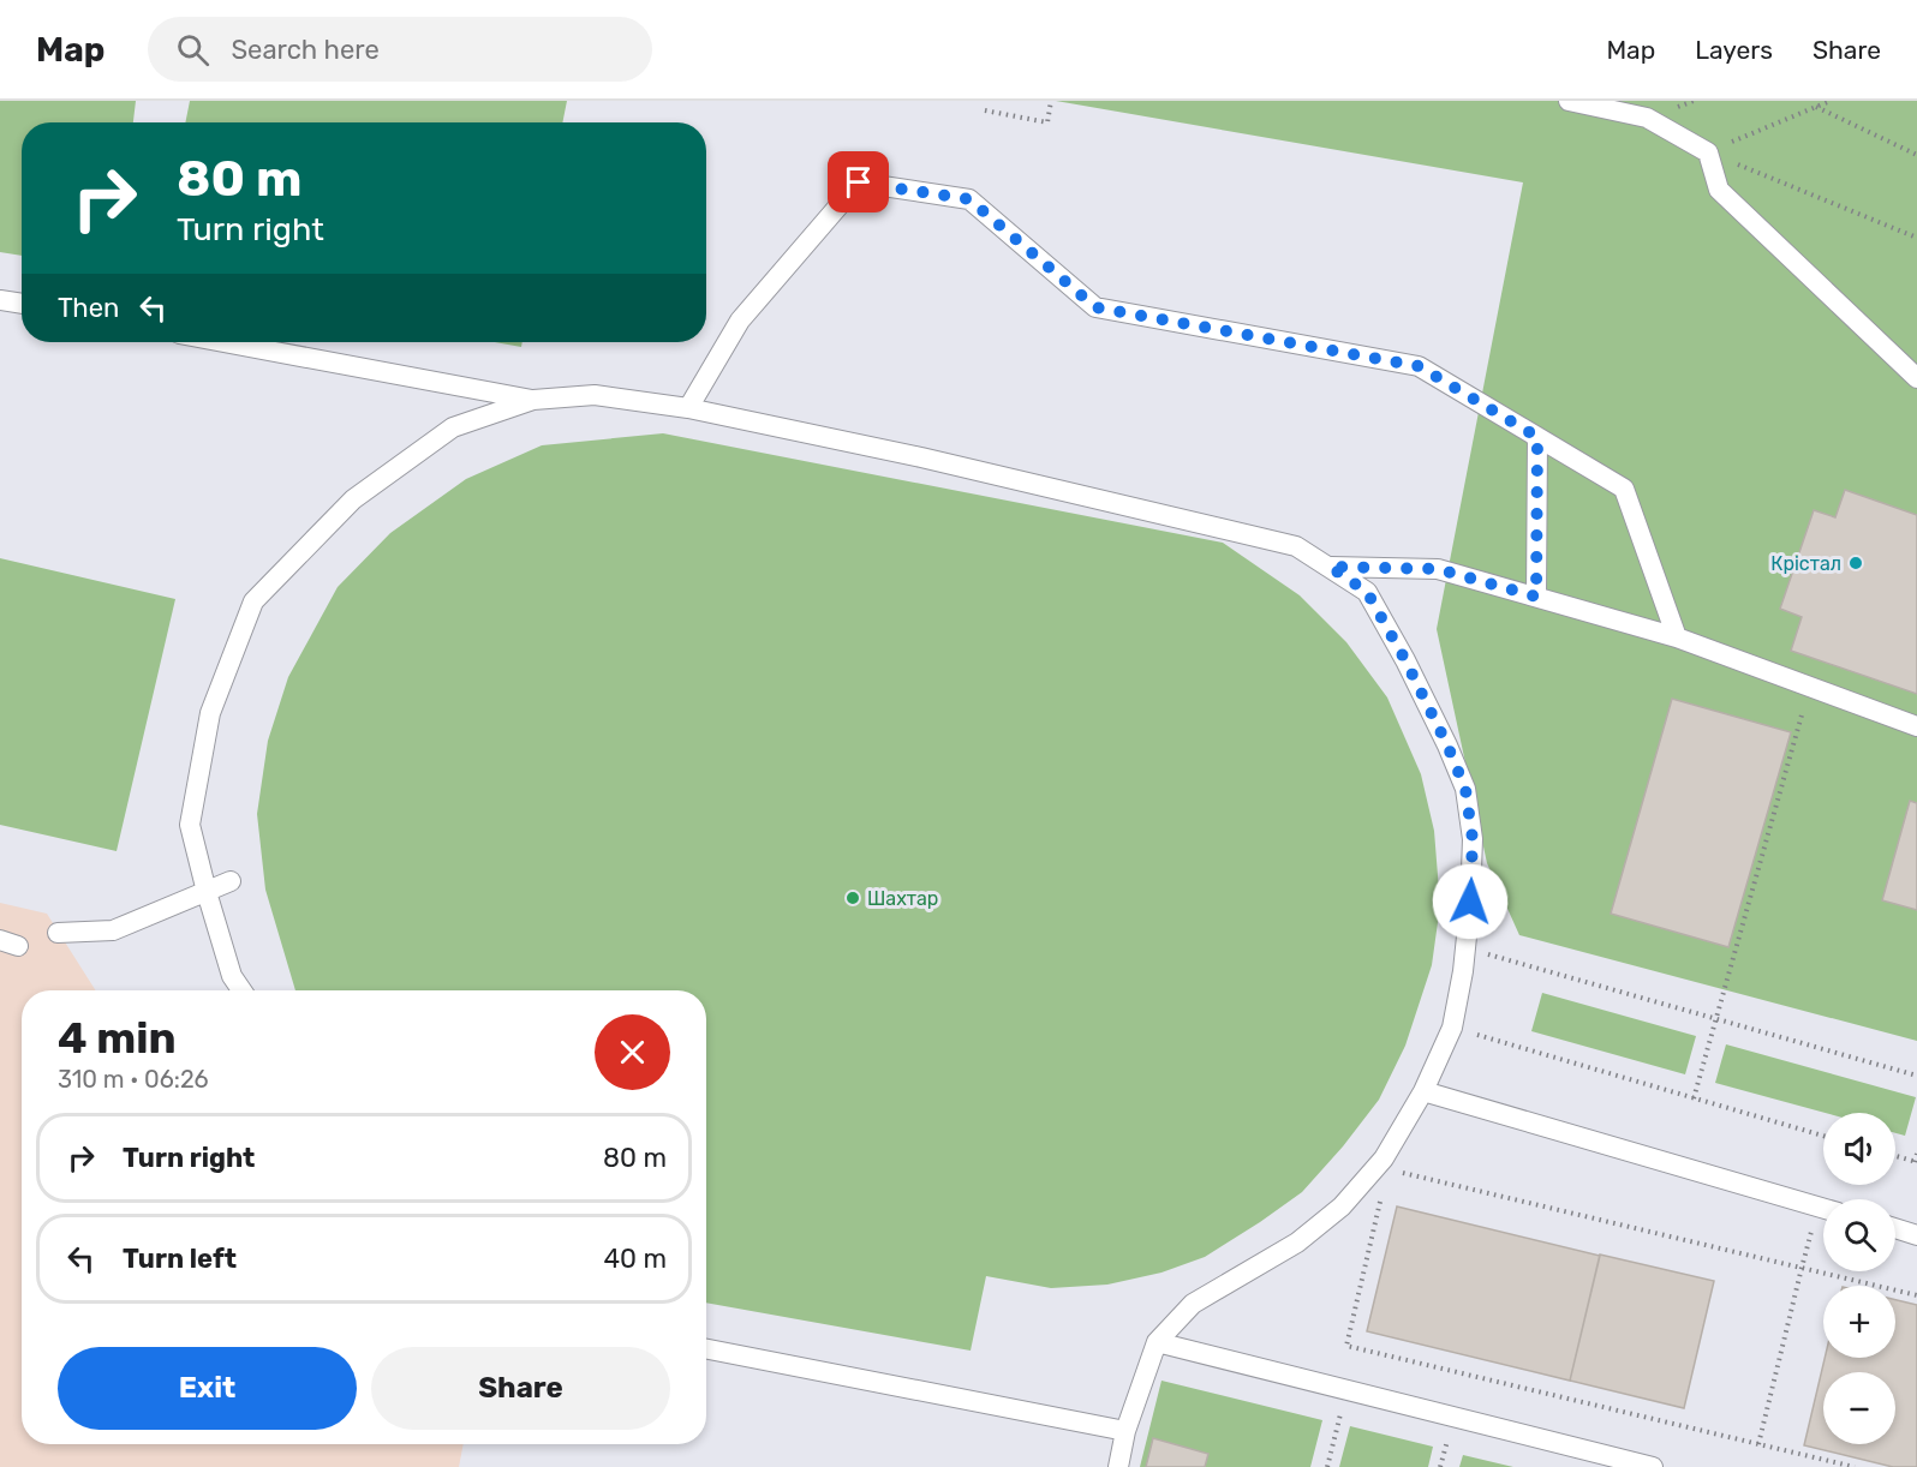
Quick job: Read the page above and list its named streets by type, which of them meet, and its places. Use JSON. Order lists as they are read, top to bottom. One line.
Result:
{"places":["Крістал","Шахтар"],"page":{"header":"Map","search":"Search here","nav":["Map","Layers","Share"],"turn":["80 m","Turn right"],"then":"Then","heading":["4 min","310 m · 06:26"],"map_buttons":["+","−"],"list":[{"name":"Turn right","value":"80 m"},{"name":"Turn left","value":"40 m"}],"buttons":["Exit","Share"]}}
